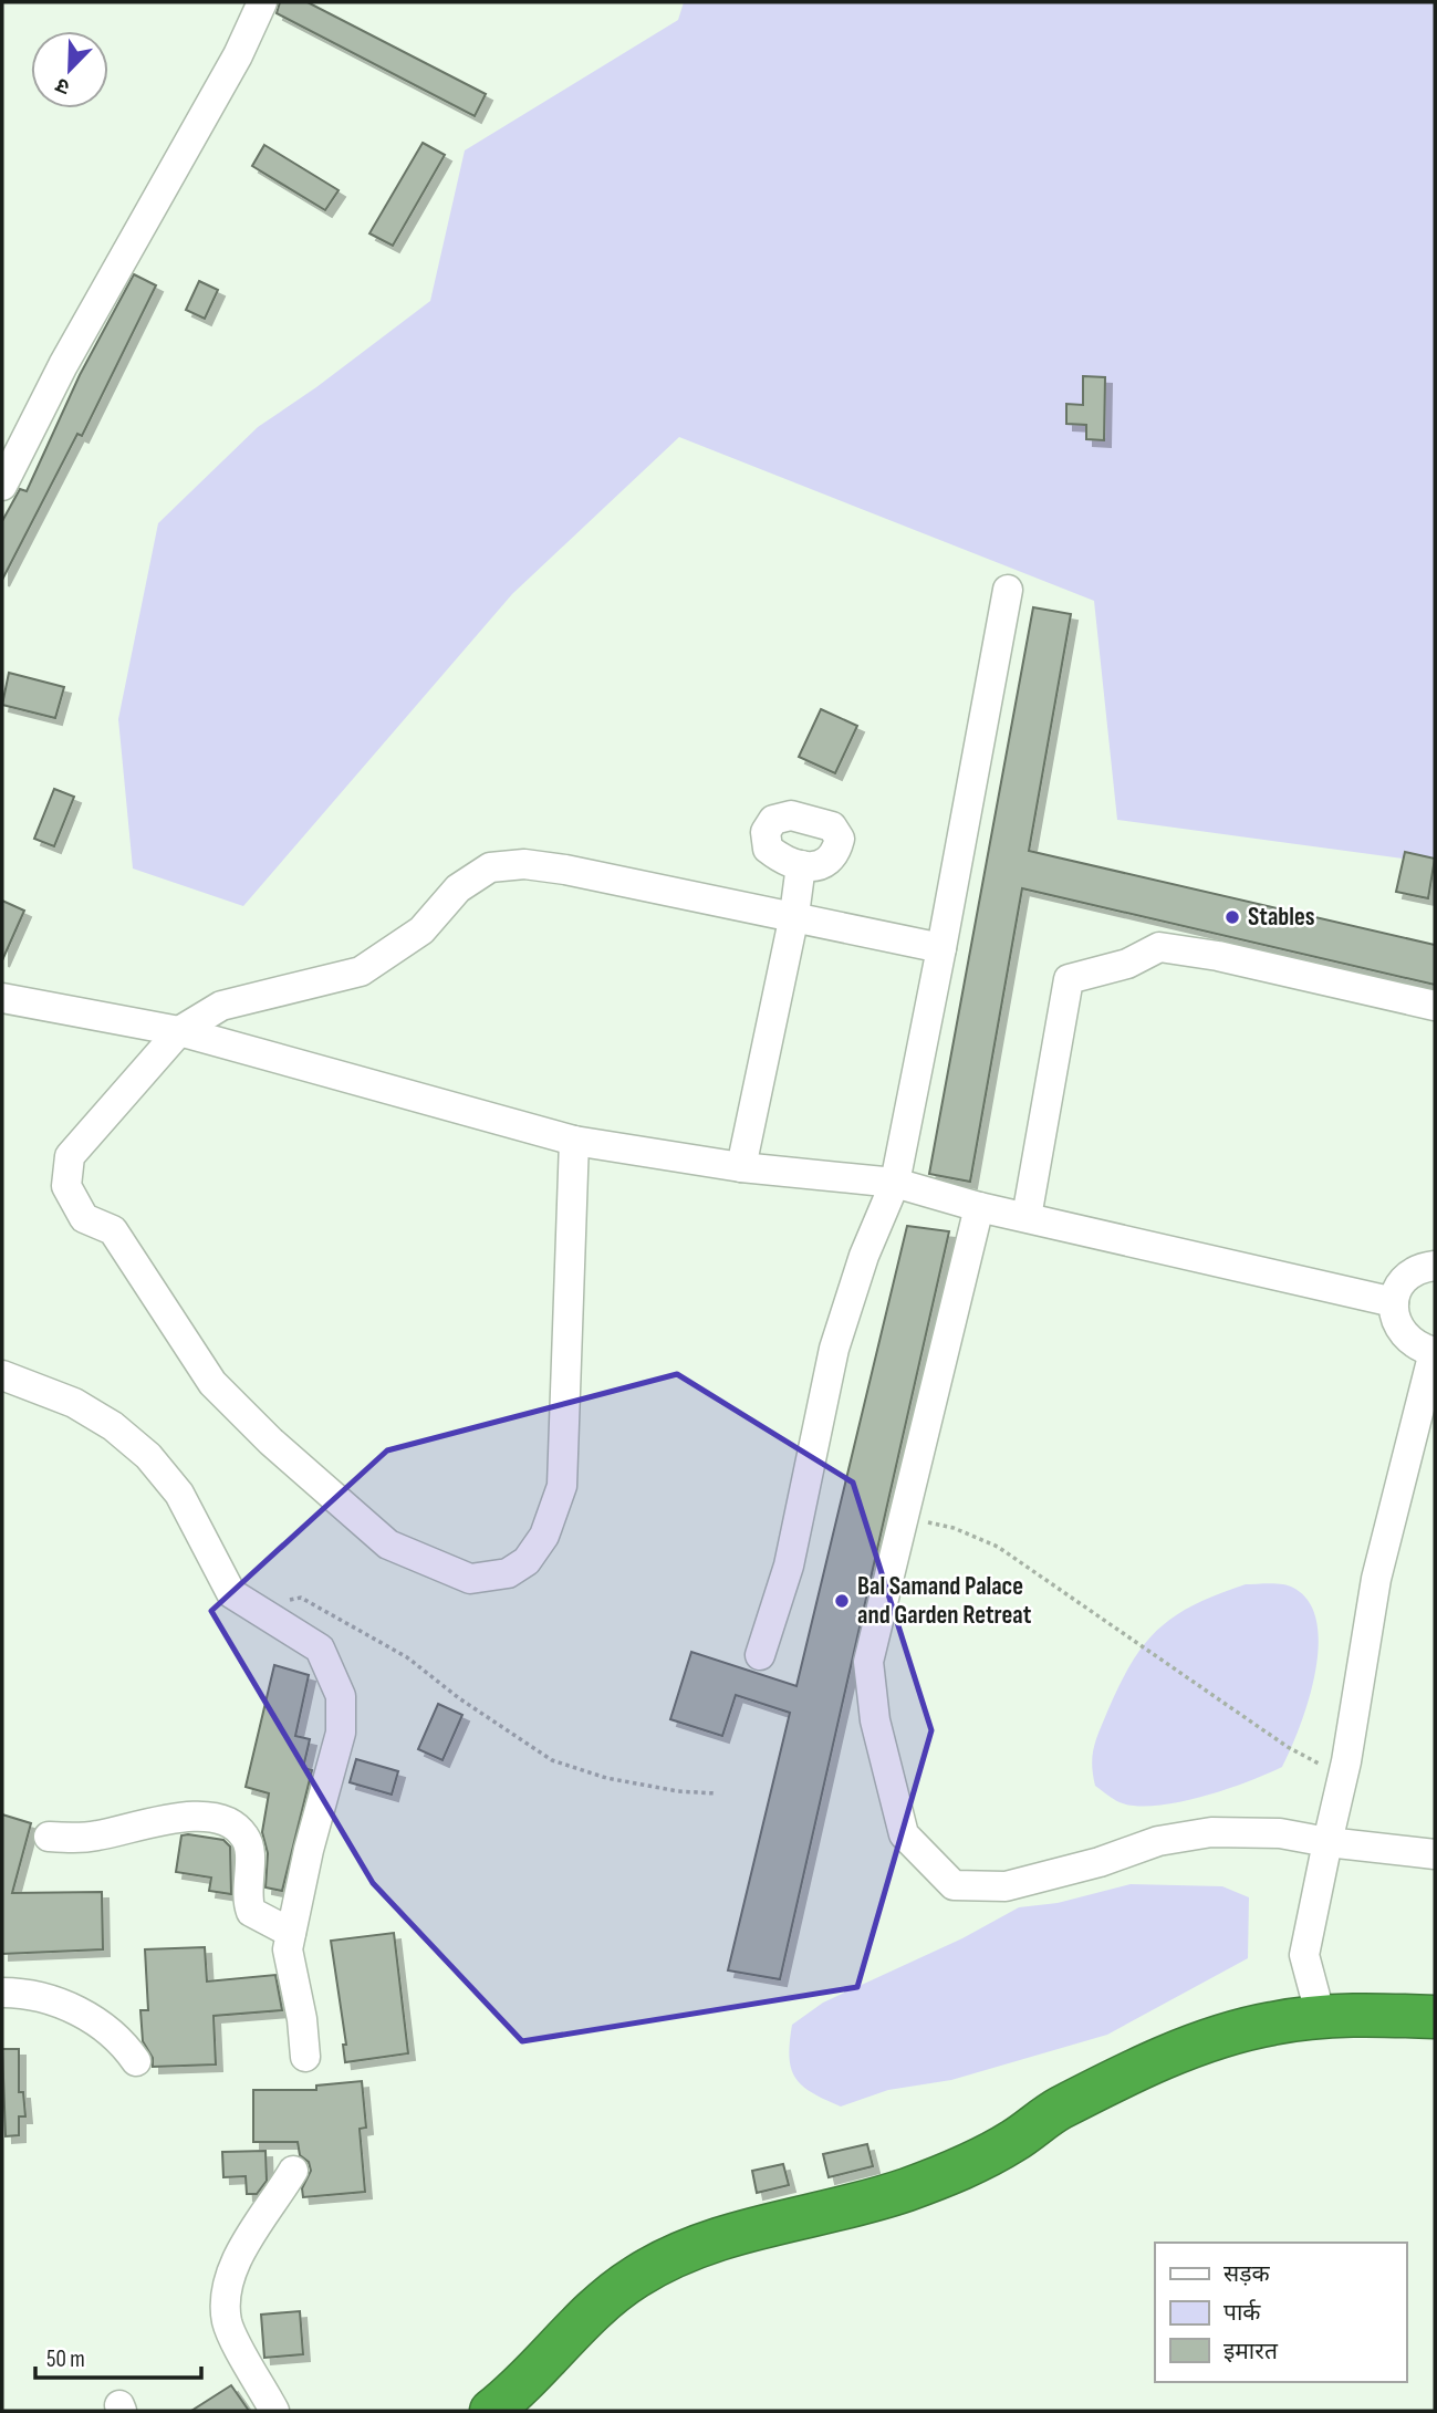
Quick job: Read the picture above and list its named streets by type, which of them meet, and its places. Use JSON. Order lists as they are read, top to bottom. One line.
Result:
{"places":["Stables","Bal Samand Palace and Garden Retreat"],"legend":["सड़क","पार्क","इमारत"],"scale_bar":"50 m","north":"bottom left"}
